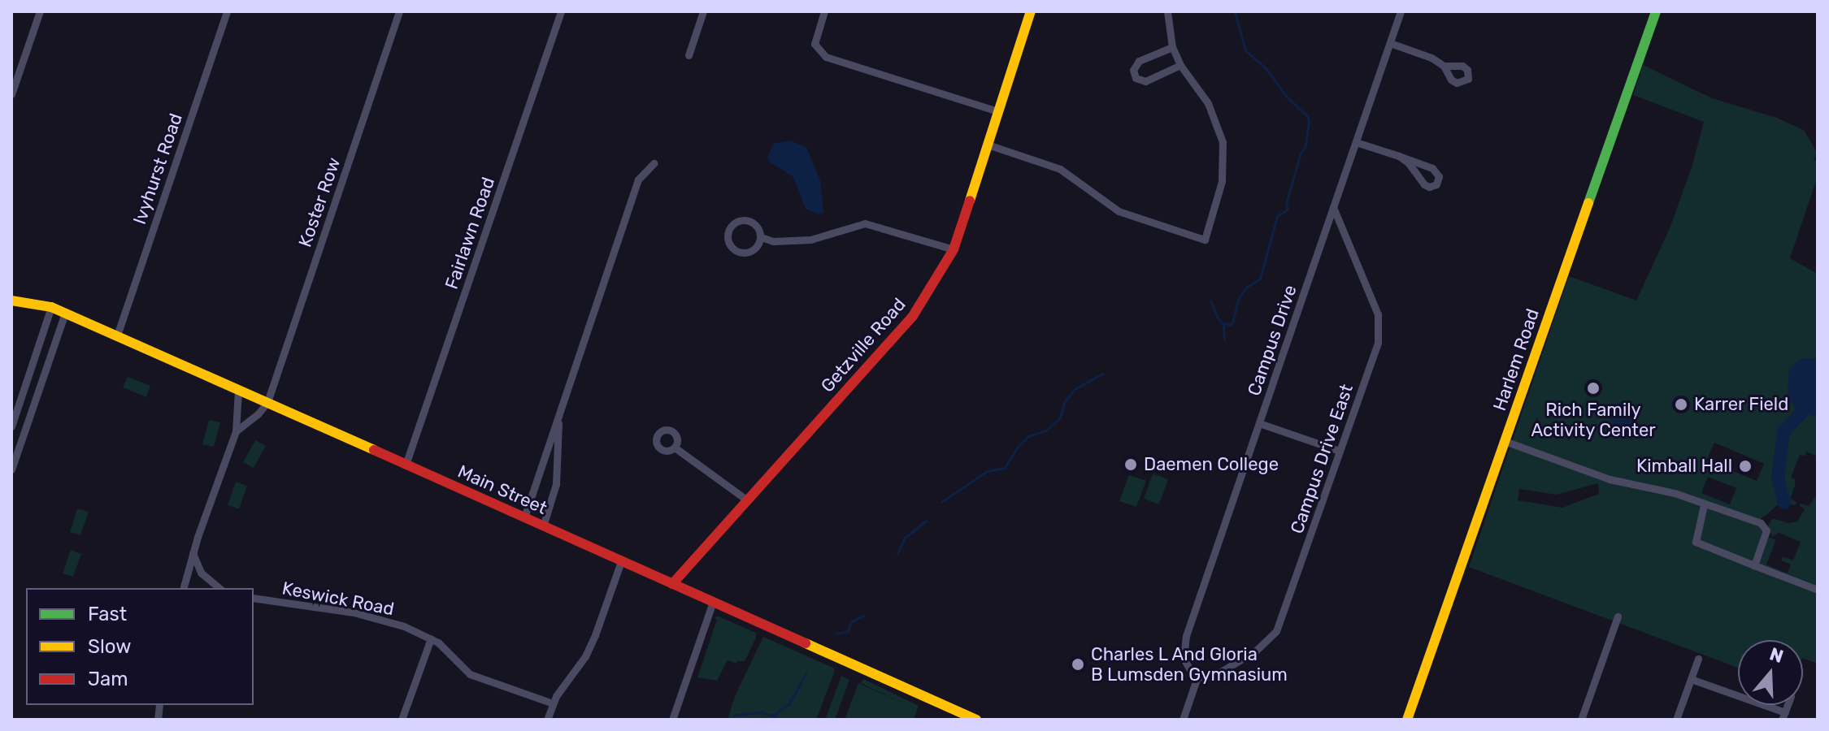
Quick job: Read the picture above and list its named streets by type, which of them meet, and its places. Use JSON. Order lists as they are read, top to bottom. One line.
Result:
{"streets":{"main road":["Getzville Road","Harlem Road","Main Street"],"street":["Ivyhurst Road","Koster Row","Fairlawn Road","Campus Drive","Campus Drive East","Keswick Road"]},"crossings":[["Ivyhurst Road","Main Street"],["Koster Row","Main Street"],["Fairlawn Road","Main Street"],["Campus Drive","Campus Drive East"],["Getzville Road","Main Street"]],"places":["Rich Family Activity Center","Karrer Field","Daemen College","Kimball Hall","Charles L And Gloria B Lumsden Gymnasium"],"legend":["Fast","Slow","Jam"],"north":"top"}
